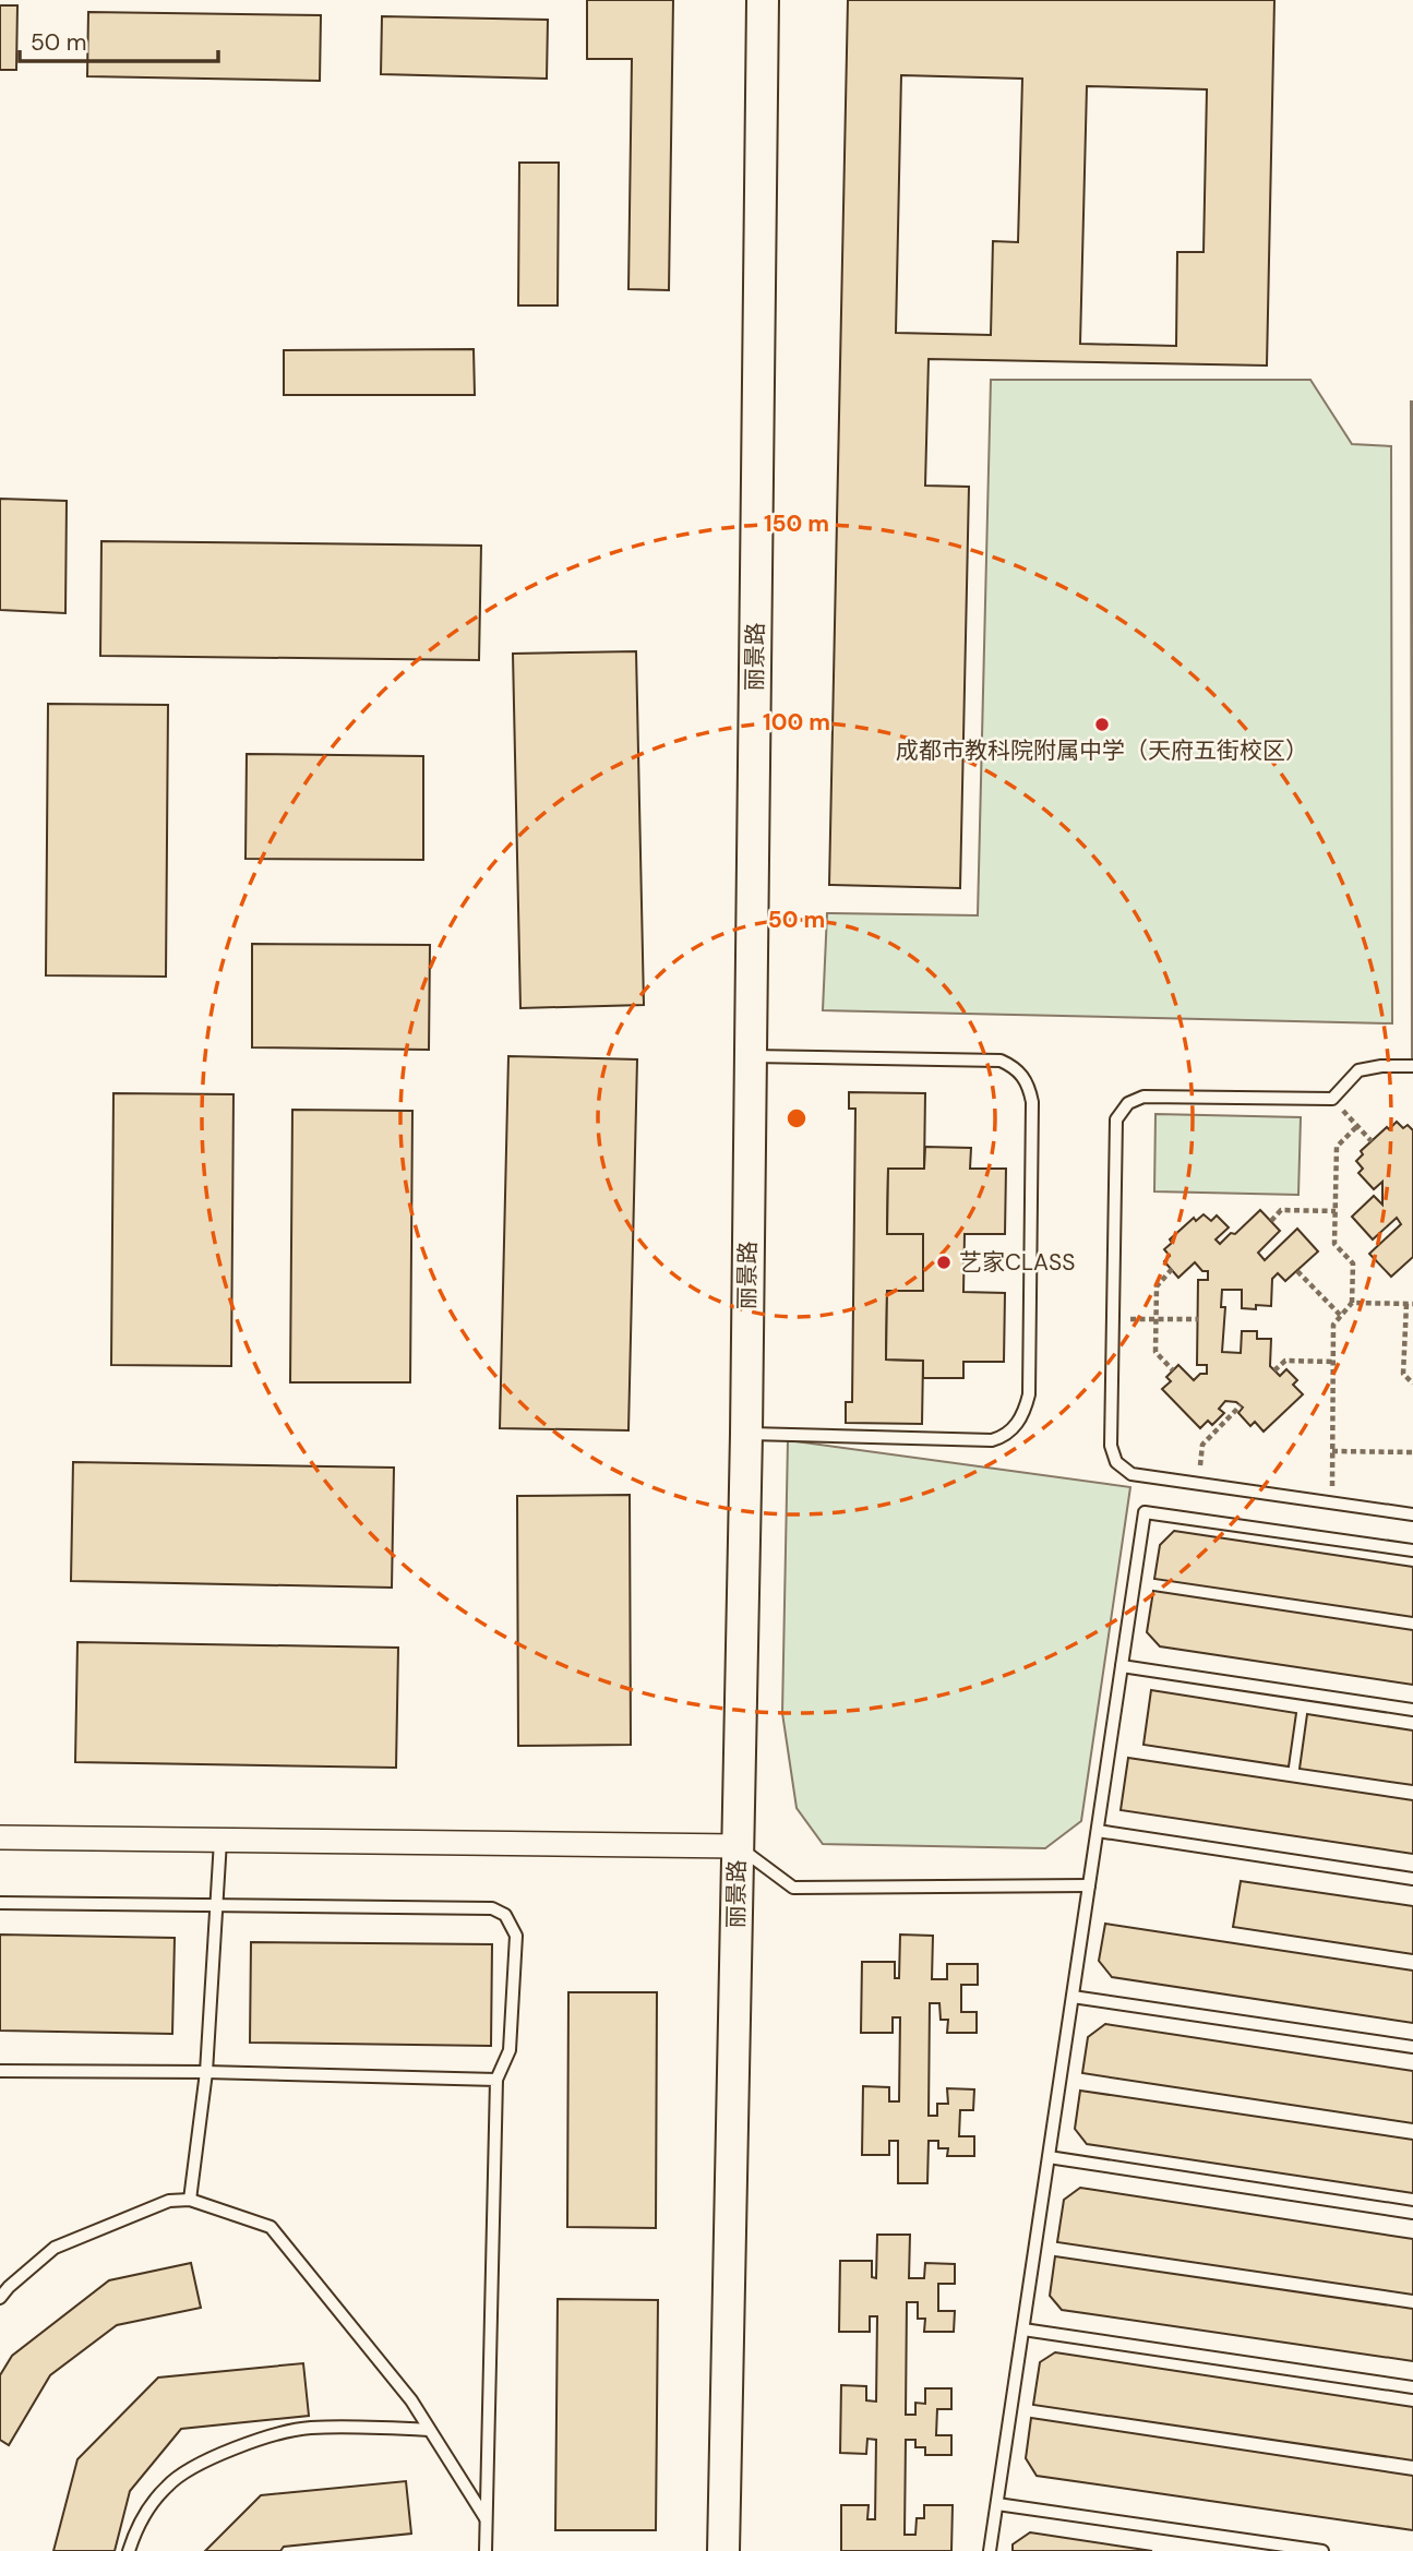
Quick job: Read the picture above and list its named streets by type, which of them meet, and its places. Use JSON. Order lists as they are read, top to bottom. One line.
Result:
{"streets":{"street":["丽景路"]},"places":["成都市教科院附属中学（天府五街校区）","艺家CLASS"],"scale_bar":"50 m","rings":["150 m","100 m","50 m"]}
